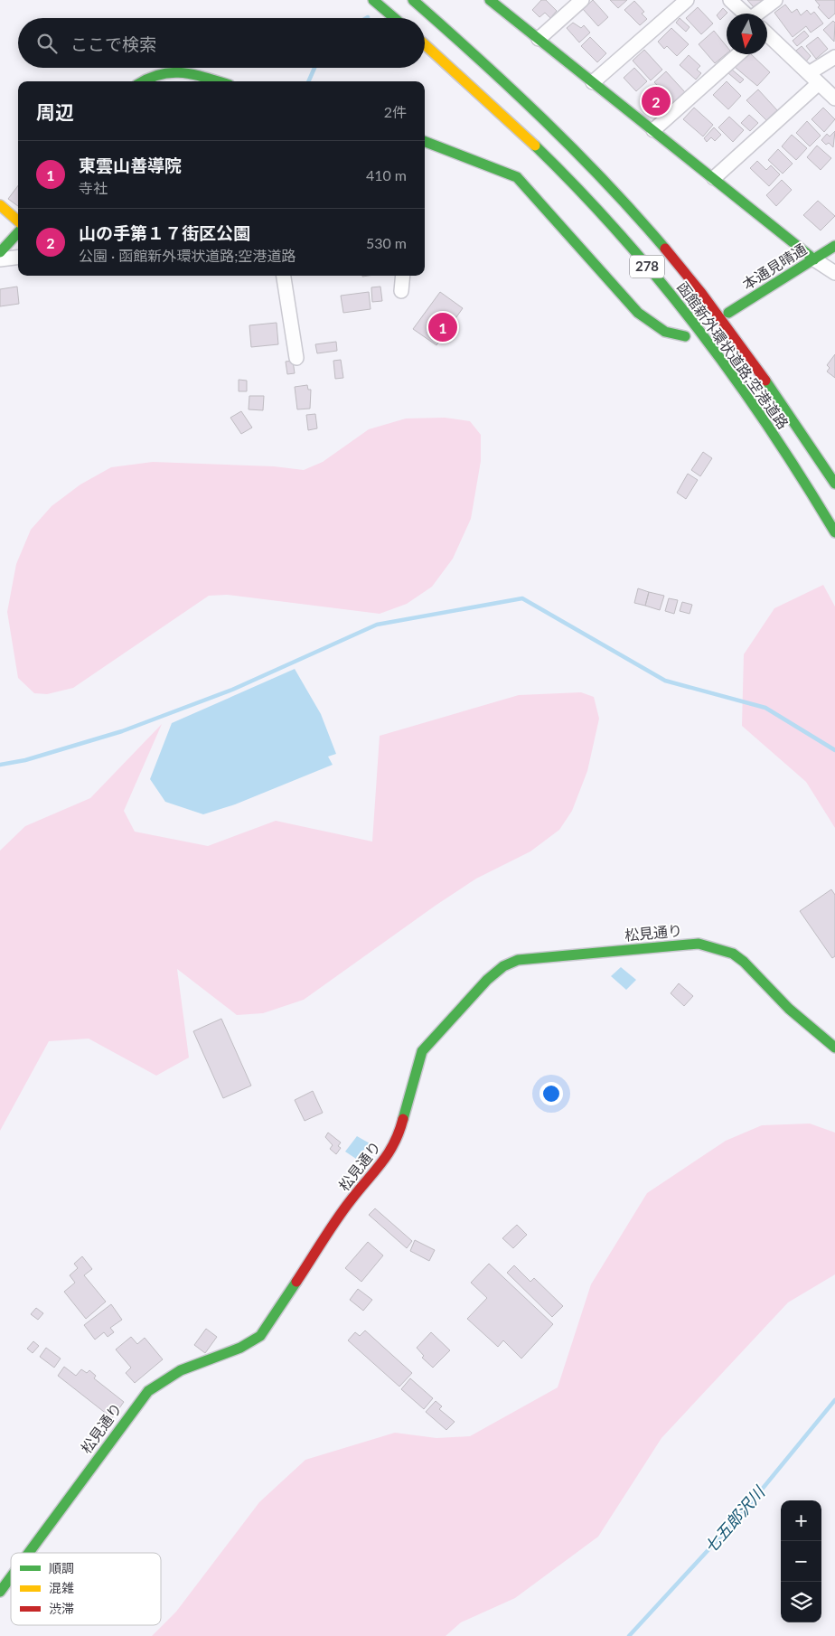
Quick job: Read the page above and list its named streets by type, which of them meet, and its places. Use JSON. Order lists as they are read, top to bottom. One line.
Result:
{"streets":{"main road":["278","本通見晴通","函館新外環状道路;空港道路","松見通り"]},"water":["七五郎沢川"],"legend":["順調","混雑","渋滞"],"north":"bottom","page":{"search":"ここで検索","heading":["周辺","2件"],"pins":["2","1"],"list":[{"mark":"1","name":"東雲山善導院","note":"寺社","value":"410 m"},{"mark":"2","name":"山の手第１７街区公園","note":"公園 · 函館新外環状道路;空港道路","value":"530 m"}],"map_buttons":["+","−"]}}
